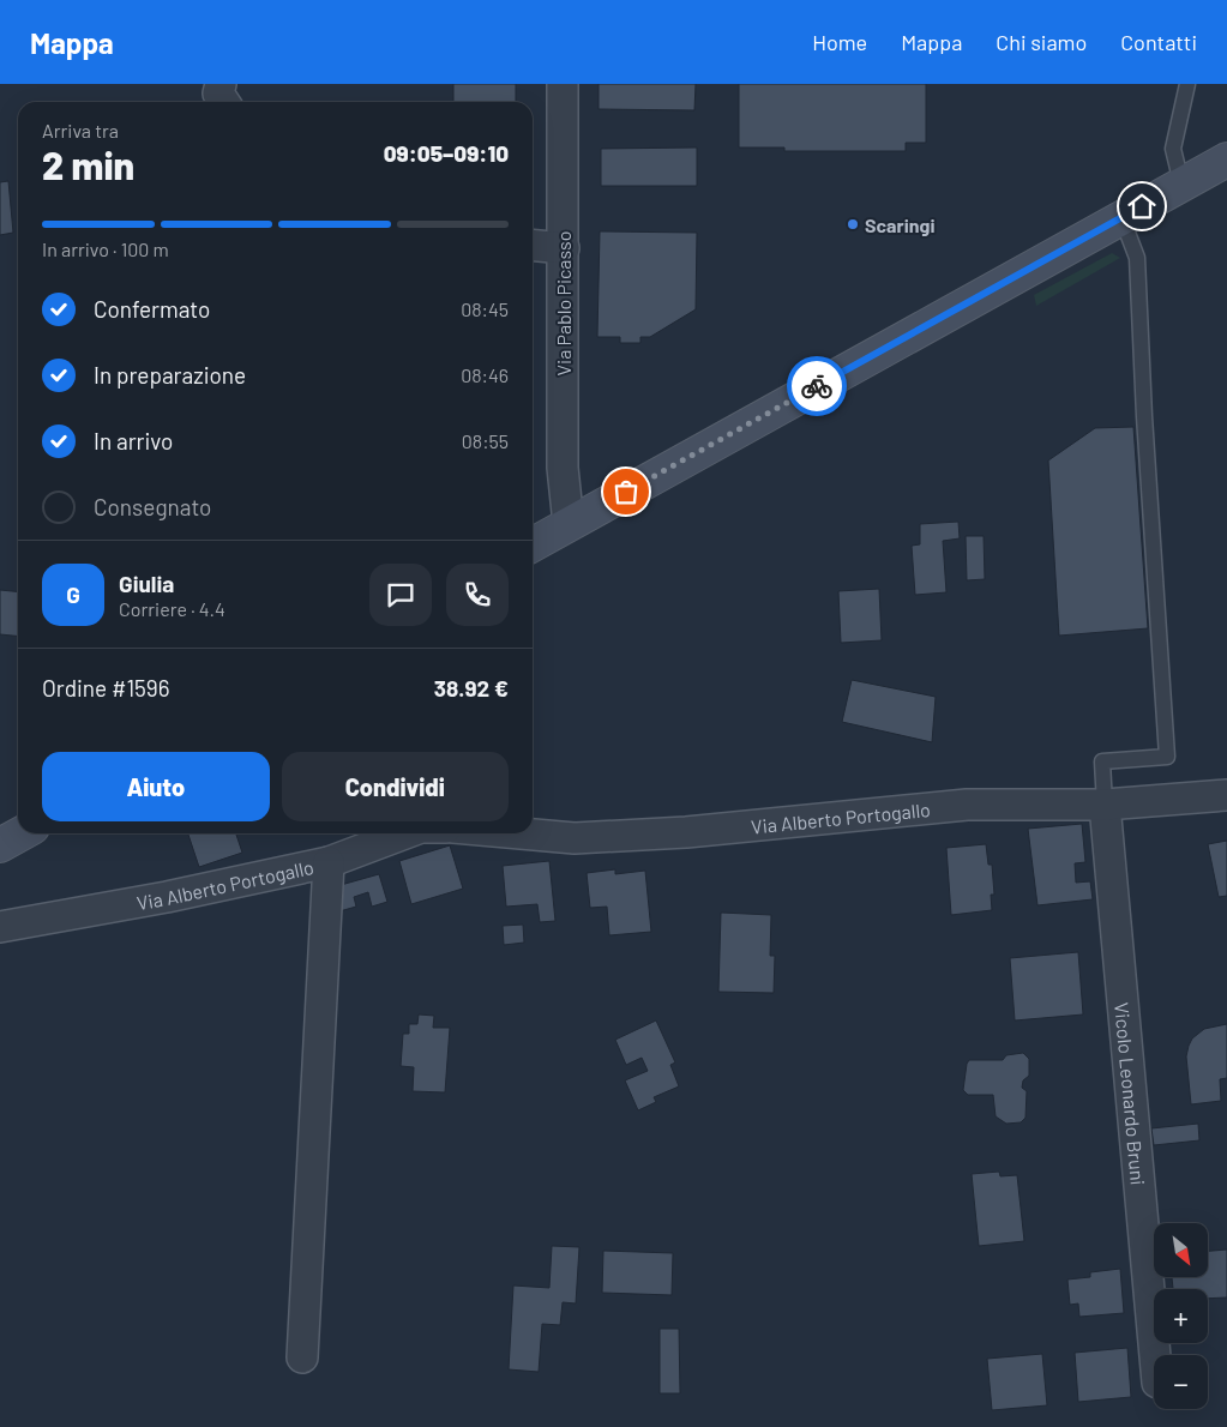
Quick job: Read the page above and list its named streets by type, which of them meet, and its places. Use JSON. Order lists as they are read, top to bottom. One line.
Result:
{"streets":{"street":["Via Pablo Picasso","Via Alberto Portogallo","Vicolo Leonardo Bruni"]},"crossings":[["Via Alberto Portogallo","Vicolo Leonardo Bruni"]],"places":["Scaringi"],"north":"bottom right","page":{"header":"Mappa","nav":["Home","Mappa","Chi siamo","Contatti"],"heading":["2 min","Arriva tra","09:05–09:10"],"panel":["Giulia","Corriere · 4.4","Ordine #1596","38.92 €"],"bar":"In arrivo · 100 m","list":[["Confermato","08:45"],["In preparazione","08:46"],["In arrivo","08:55"],"Consegnato"],"round":"G","buttons":["Aiuto","Condividi"],"map_buttons":["+","−"]}}
